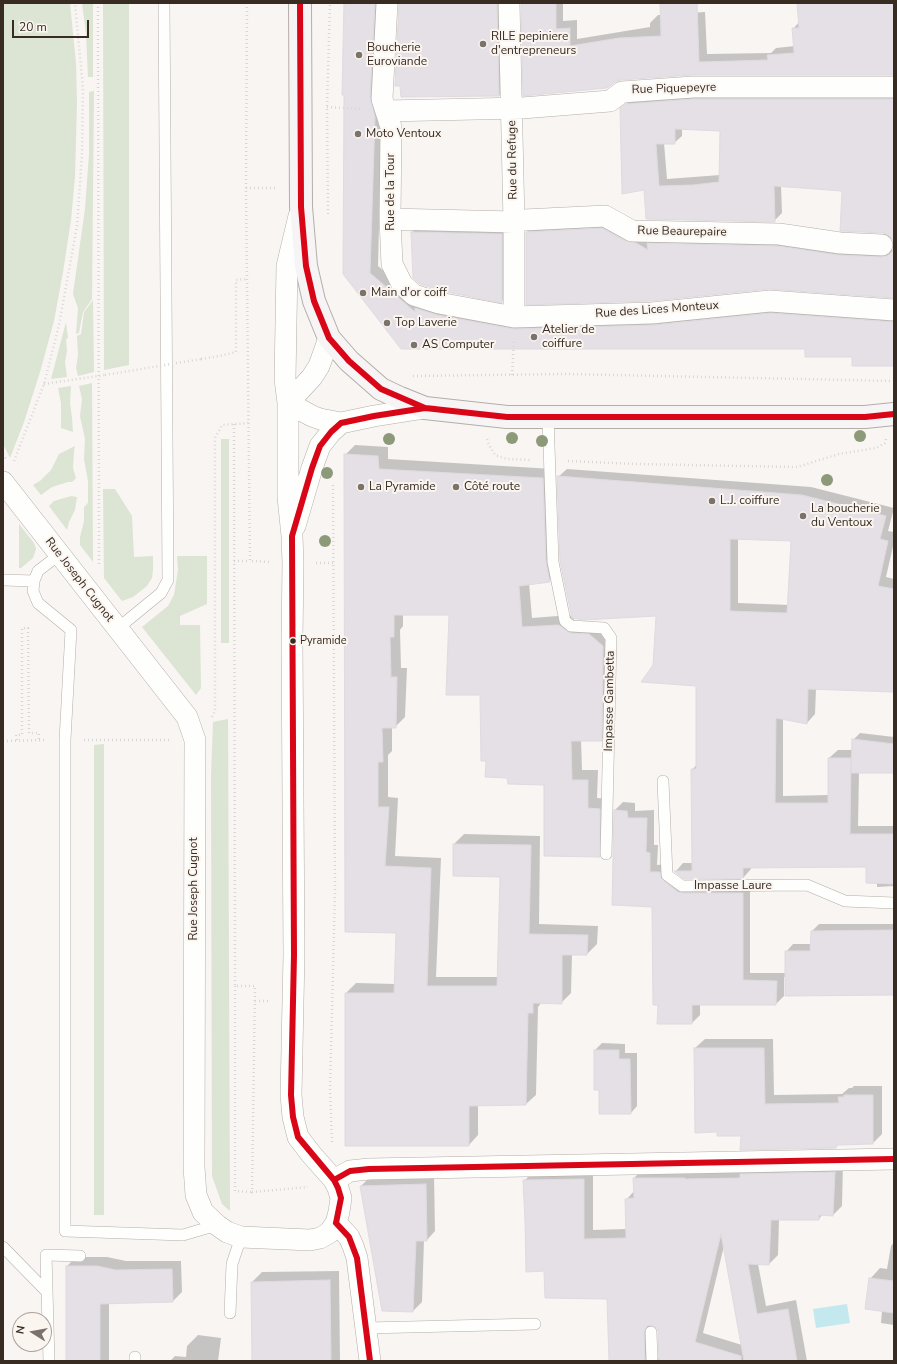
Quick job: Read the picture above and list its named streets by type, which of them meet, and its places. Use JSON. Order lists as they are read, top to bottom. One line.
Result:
{"streets":{"street":["Rue Piquepeyre","Rue du Refuge","Rue de la Tour","Rue Beaurepaire","Rue des Lices Monteux","Rue Joseph Cugnot"],"lane":["Impasse Gambetta","Impasse Laure"]},"crossings":[["Rue Piquepeyre","Rue du Refuge"],["Rue Piquepeyre","Rue de la Tour"],["Rue du Refuge","Rue Beaurepaire"],["Rue du Refuge","Rue des Lices Monteux"],["Rue de la Tour","Rue Beaurepaire"],["Rue de la Tour","Rue des Lices Monteux"]],"places":["RILE pepiniere d'entrepreneurs","Boucherie Euroviande","Moto Ventoux","Main d'or coiff","Top Laverie","Atelier de coiffure","AS Computer","La Pyramide","Côté route","L.J. coiffure","La boucherie du Ventoux","Pyramide"],"scale_bar":"20 m","north":"left"}
